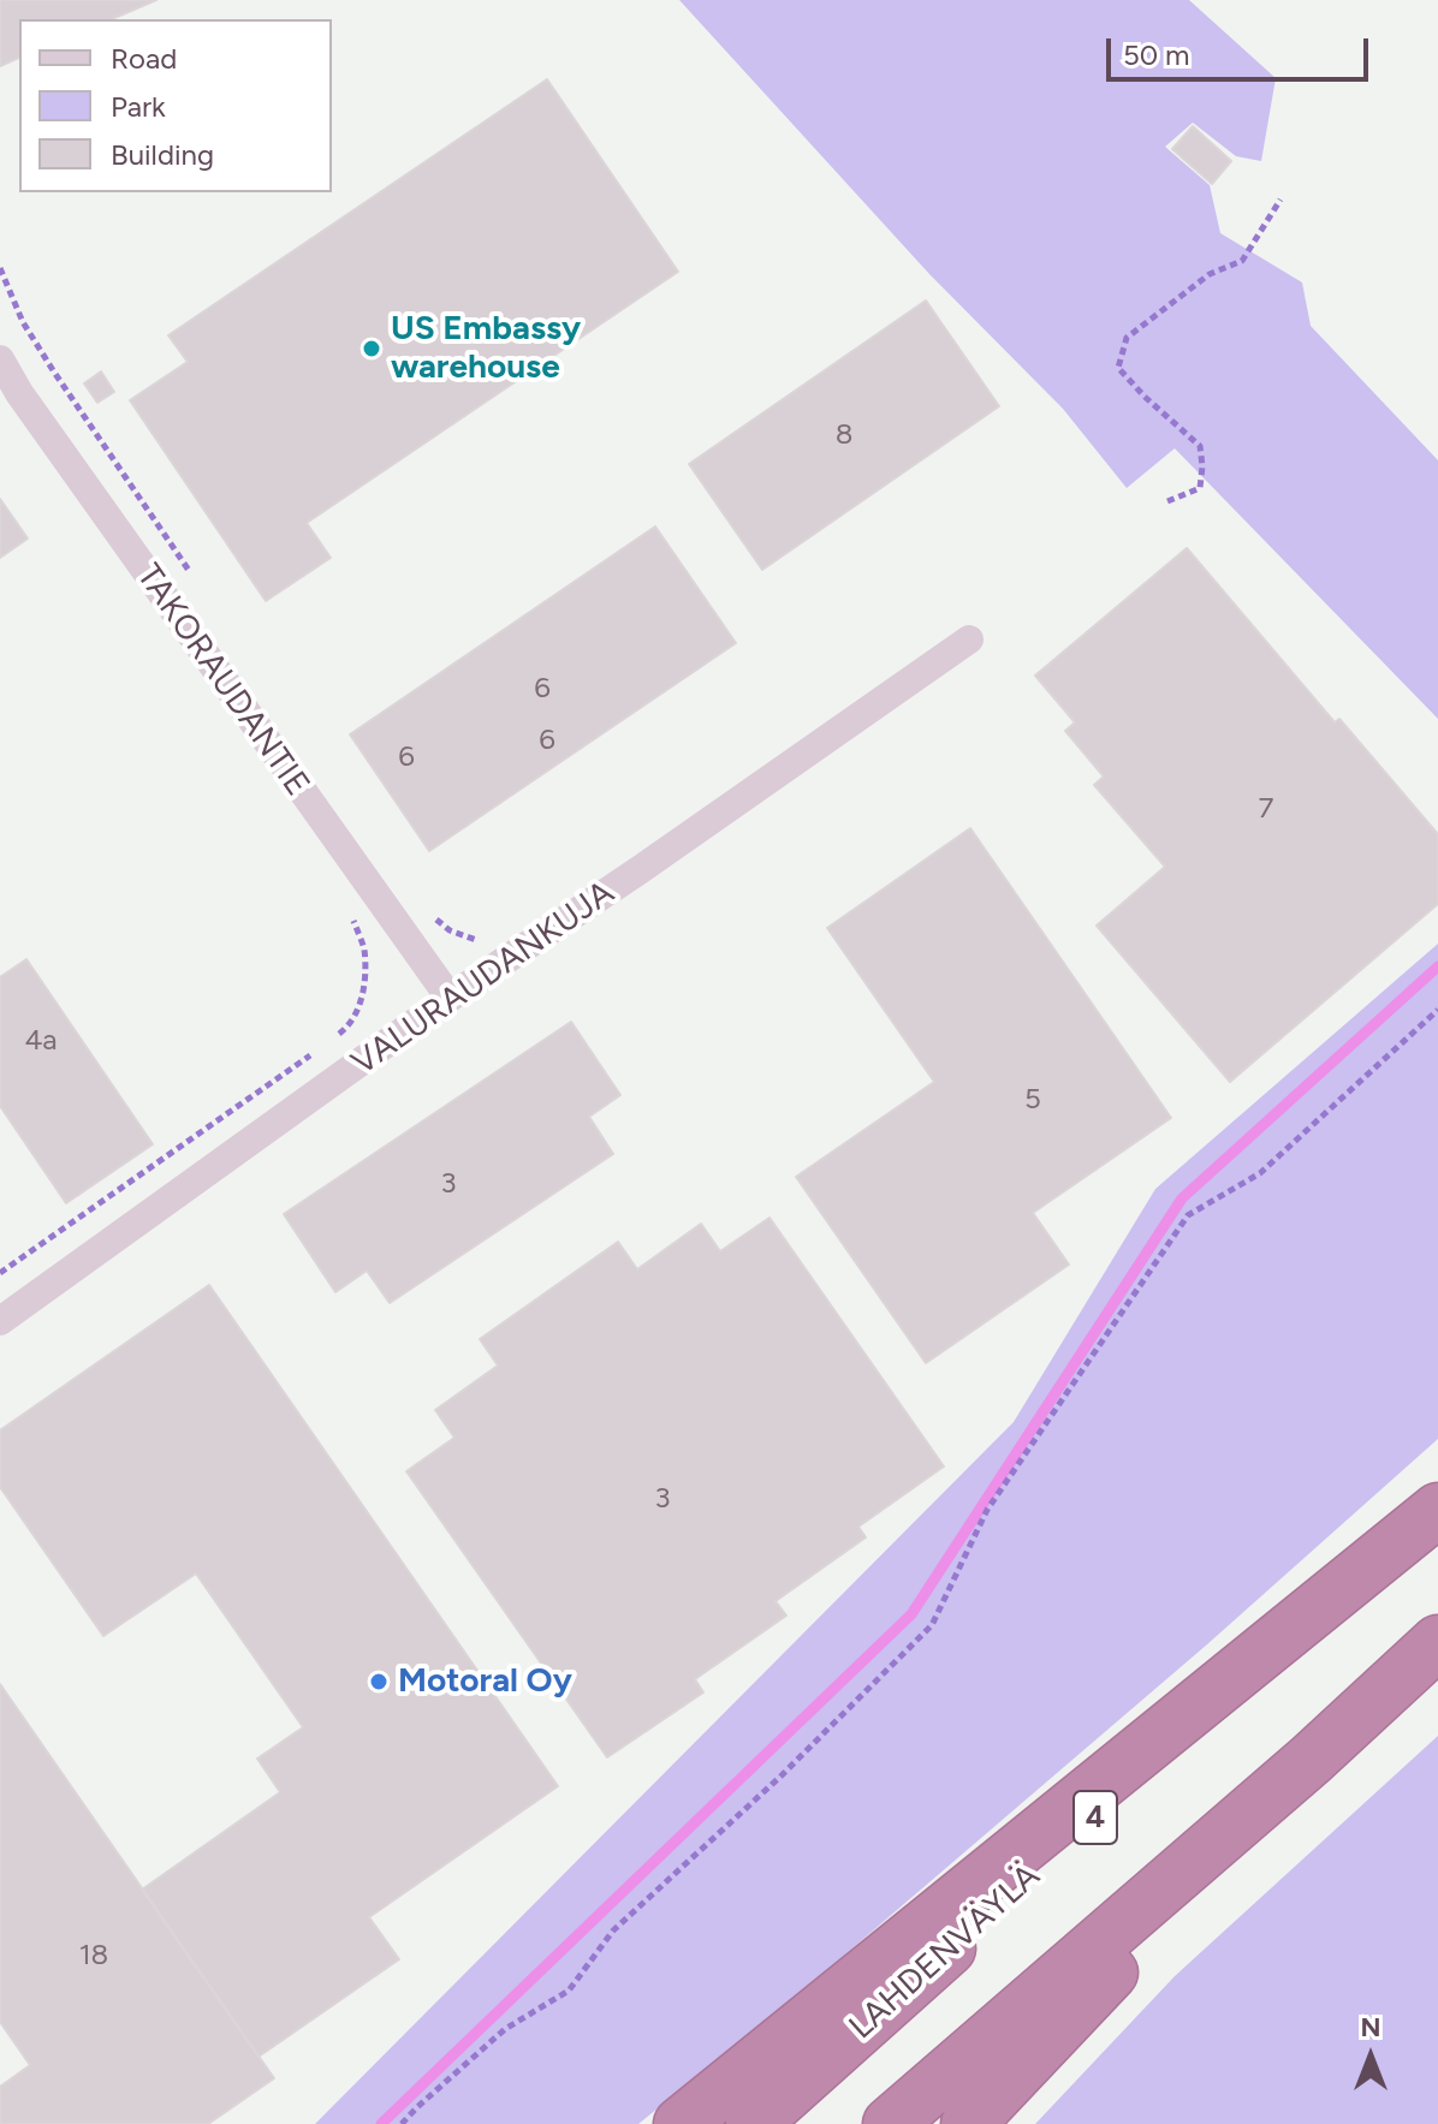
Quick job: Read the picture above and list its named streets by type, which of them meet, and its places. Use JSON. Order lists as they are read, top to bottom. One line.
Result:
{"streets":{"highway":["4","LAHDENVÄYLÄ"],"street":["TAKORAUDANTIE","VALURAUDANKUJA"]},"crossings":[["TAKORAUDANTIE","VALURAUDANKUJA"]],"places":["US Embassy warehouse","Motoral Oy"],"house_numbers":["8","6","6","6","7","4a","5","3","3","18"],"legend":["Road","Park","Building"],"scale_bar":"50 m","north":"top"}
